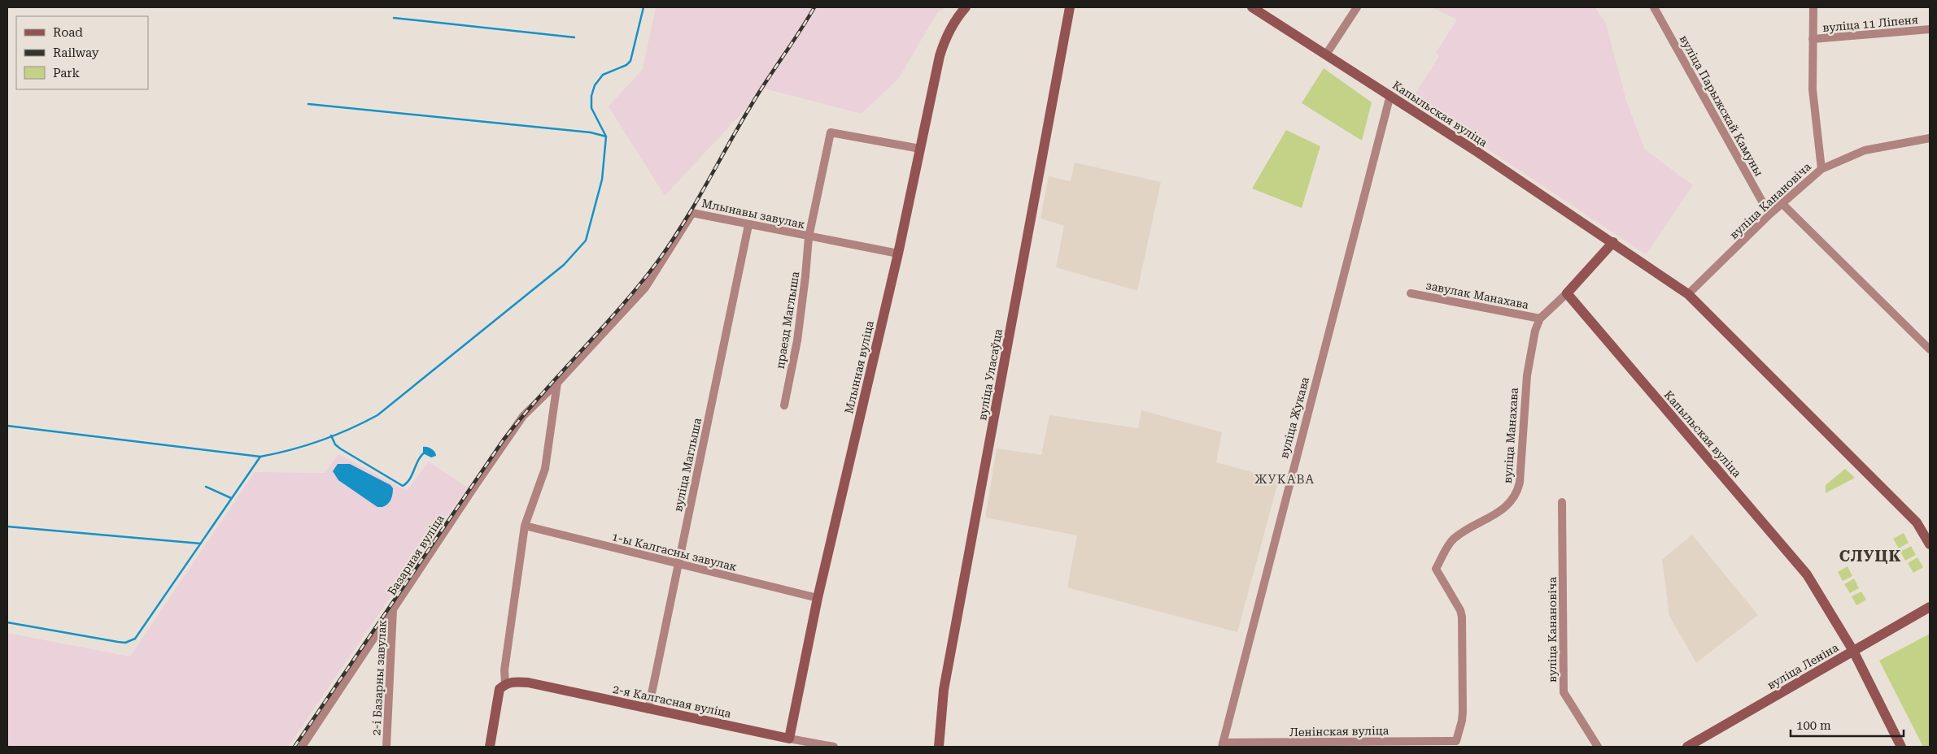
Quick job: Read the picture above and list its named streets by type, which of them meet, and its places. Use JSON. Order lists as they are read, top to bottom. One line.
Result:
{"streets":{"main road":["Капыльская вуліца","Млынная вуліца","вуліца Уласаўца","вуліца Леніна","2-я Калгасная вуліца"],"street":["вуліца 11 Ліпеня","вуліца Парыжскай Камуны","вуліца Канановіча","Млынавы завулак","завулак Манахава","праезд Маглыша","вуліца Жукава","вуліца Манахава","вуліца Маглыша","1-ы Калгасны завулак","Базарная вуліца","2-і Базарны завулак","Ленінская вуліца"]},"crossings":[["вуліца 11 Ліпеня","вуліца Канановіча"],["вуліца Парыжскай Камуны","вуліца Канановіча"],["Капыльская вуліца","вуліца Канановіча"],["Капыльская вуліца","вуліца Жукава"],["Капыльская вуліца","вуліца Леніна"],["Млынавы завулак","праезд Маглыша"],["Млынавы завулак","Млынная вуліца"],["Млынавы завулак","вуліца Маглыша"],["Млынавы завулак","Базарная вуліца"],["завулак Манахава","вуліца Манахава"],["Млынная вуліца","1-ы Калгасны завулак"],["Млынная вуліца","2-я Калгасная вуліца"],["вуліца Жукава","Ленінская вуліца"],["вуліца Манахава","Ленінская вуліца"],["вуліца Маглыша","1-ы Калгасны завулак"],["вуліца Маглыша","2-я Калгасная вуліца"],["Базарная вуліца","2-і Базарны завулак"]],"districts":["ЖУКАВА","СЛУЦК"],"legend":["Road","Railway","Park"],"scale_bar":"100 m"}
